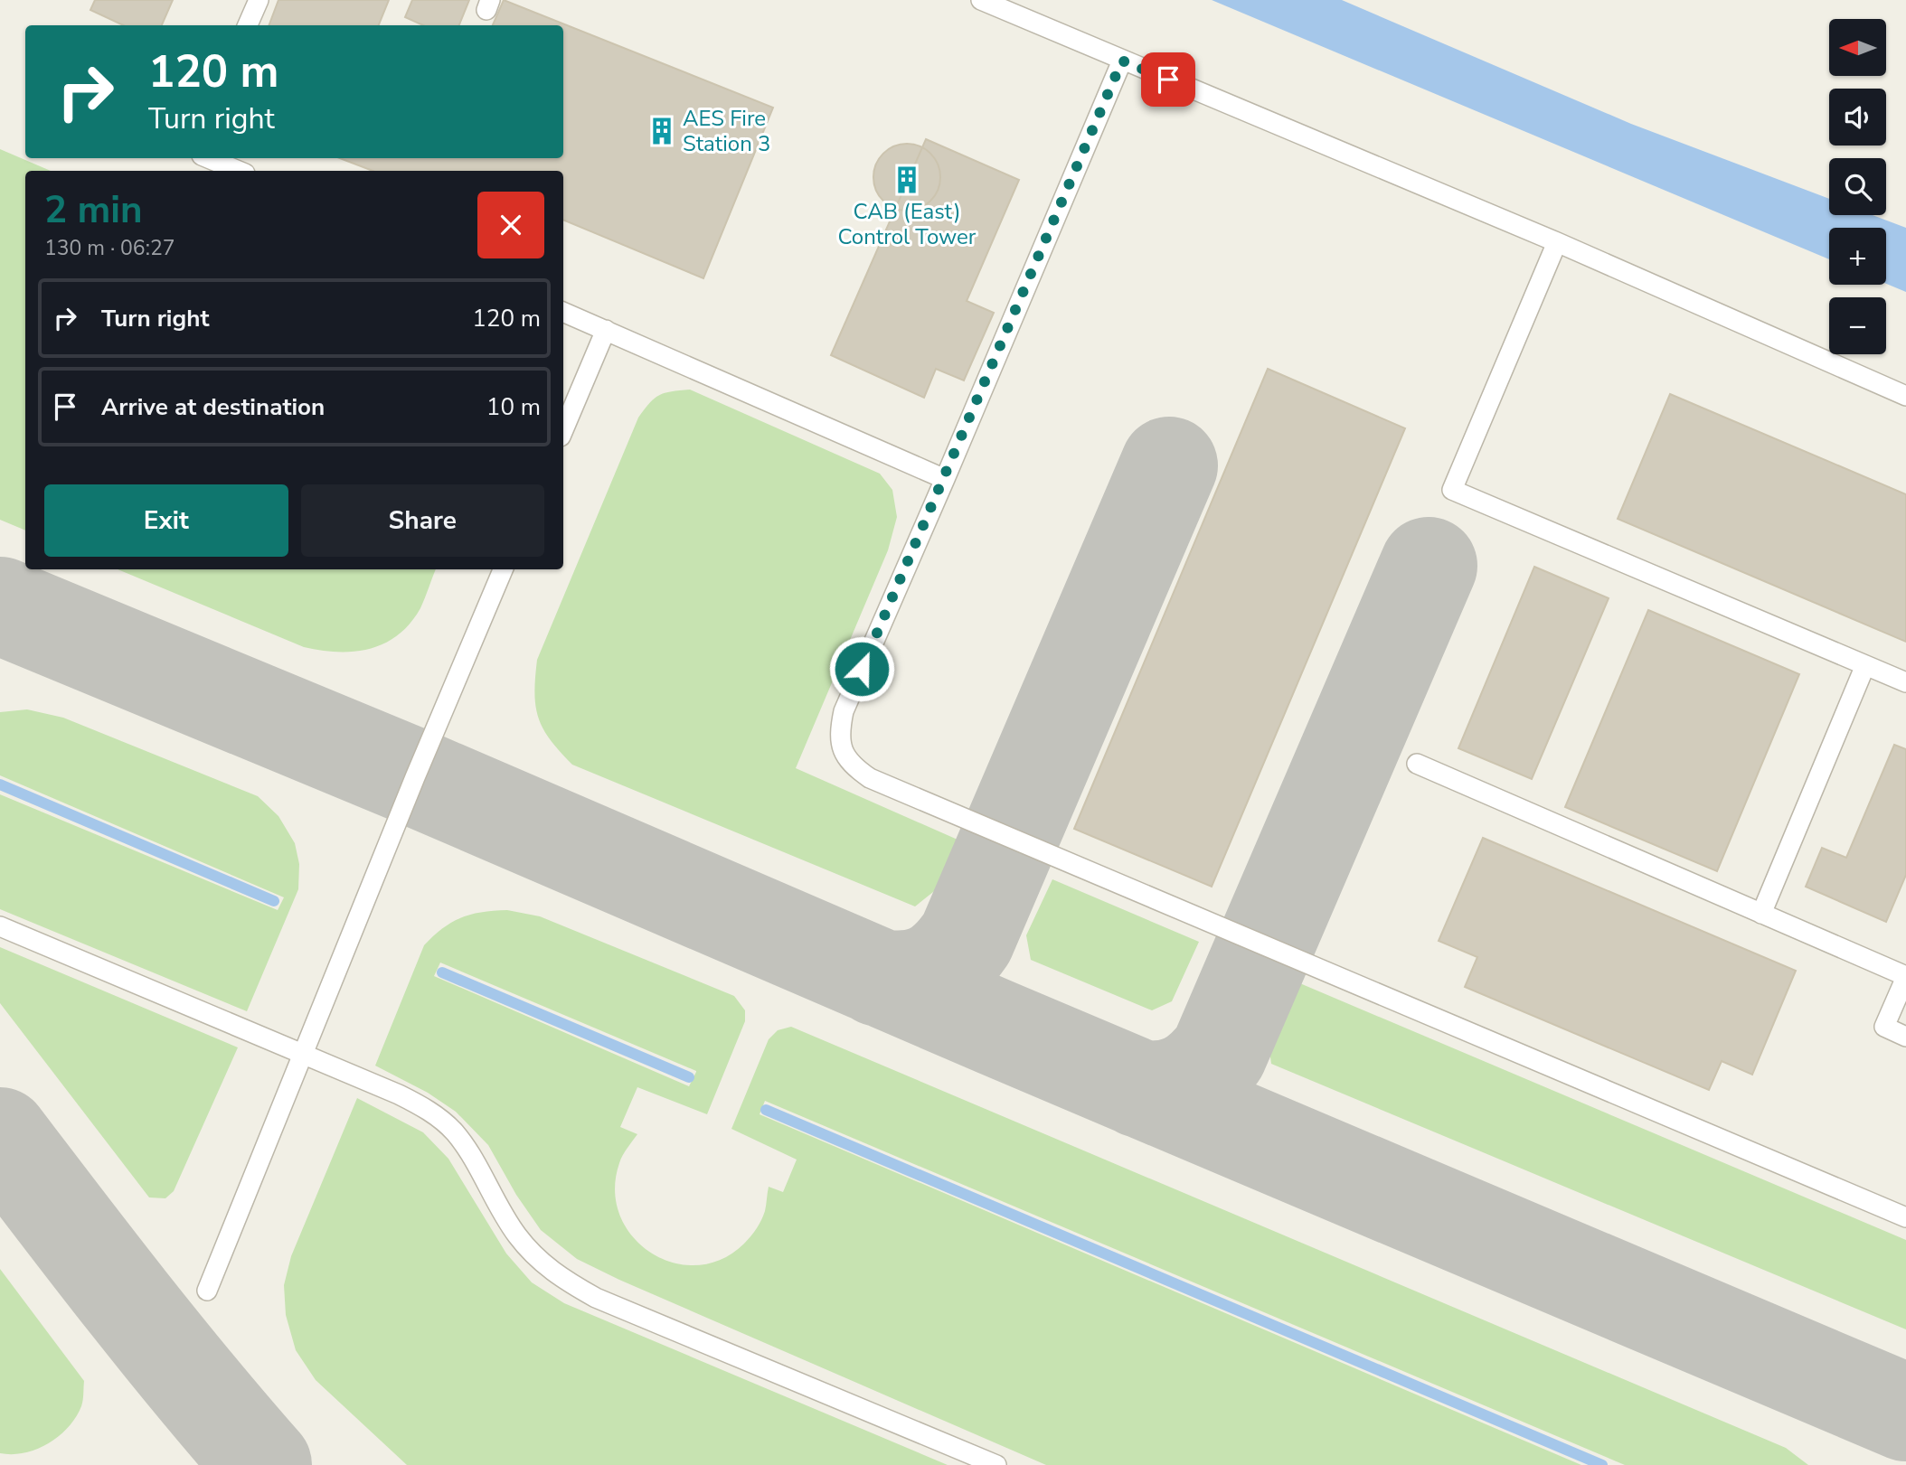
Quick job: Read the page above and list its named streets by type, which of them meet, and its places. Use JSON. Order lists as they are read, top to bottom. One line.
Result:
{"places":{"building":["AES Fire Station 3","CAB (East) Control Tower"]},"north":"left","page":{"map_buttons":["+","−"],"turn":["120 m","Turn right"],"heading":["2 min","130 m · 06:27"],"list":[{"name":"Turn right","value":"120 m"},{"name":"Arrive at destination","value":"10 m"}],"buttons":["Exit","Share"]}}
